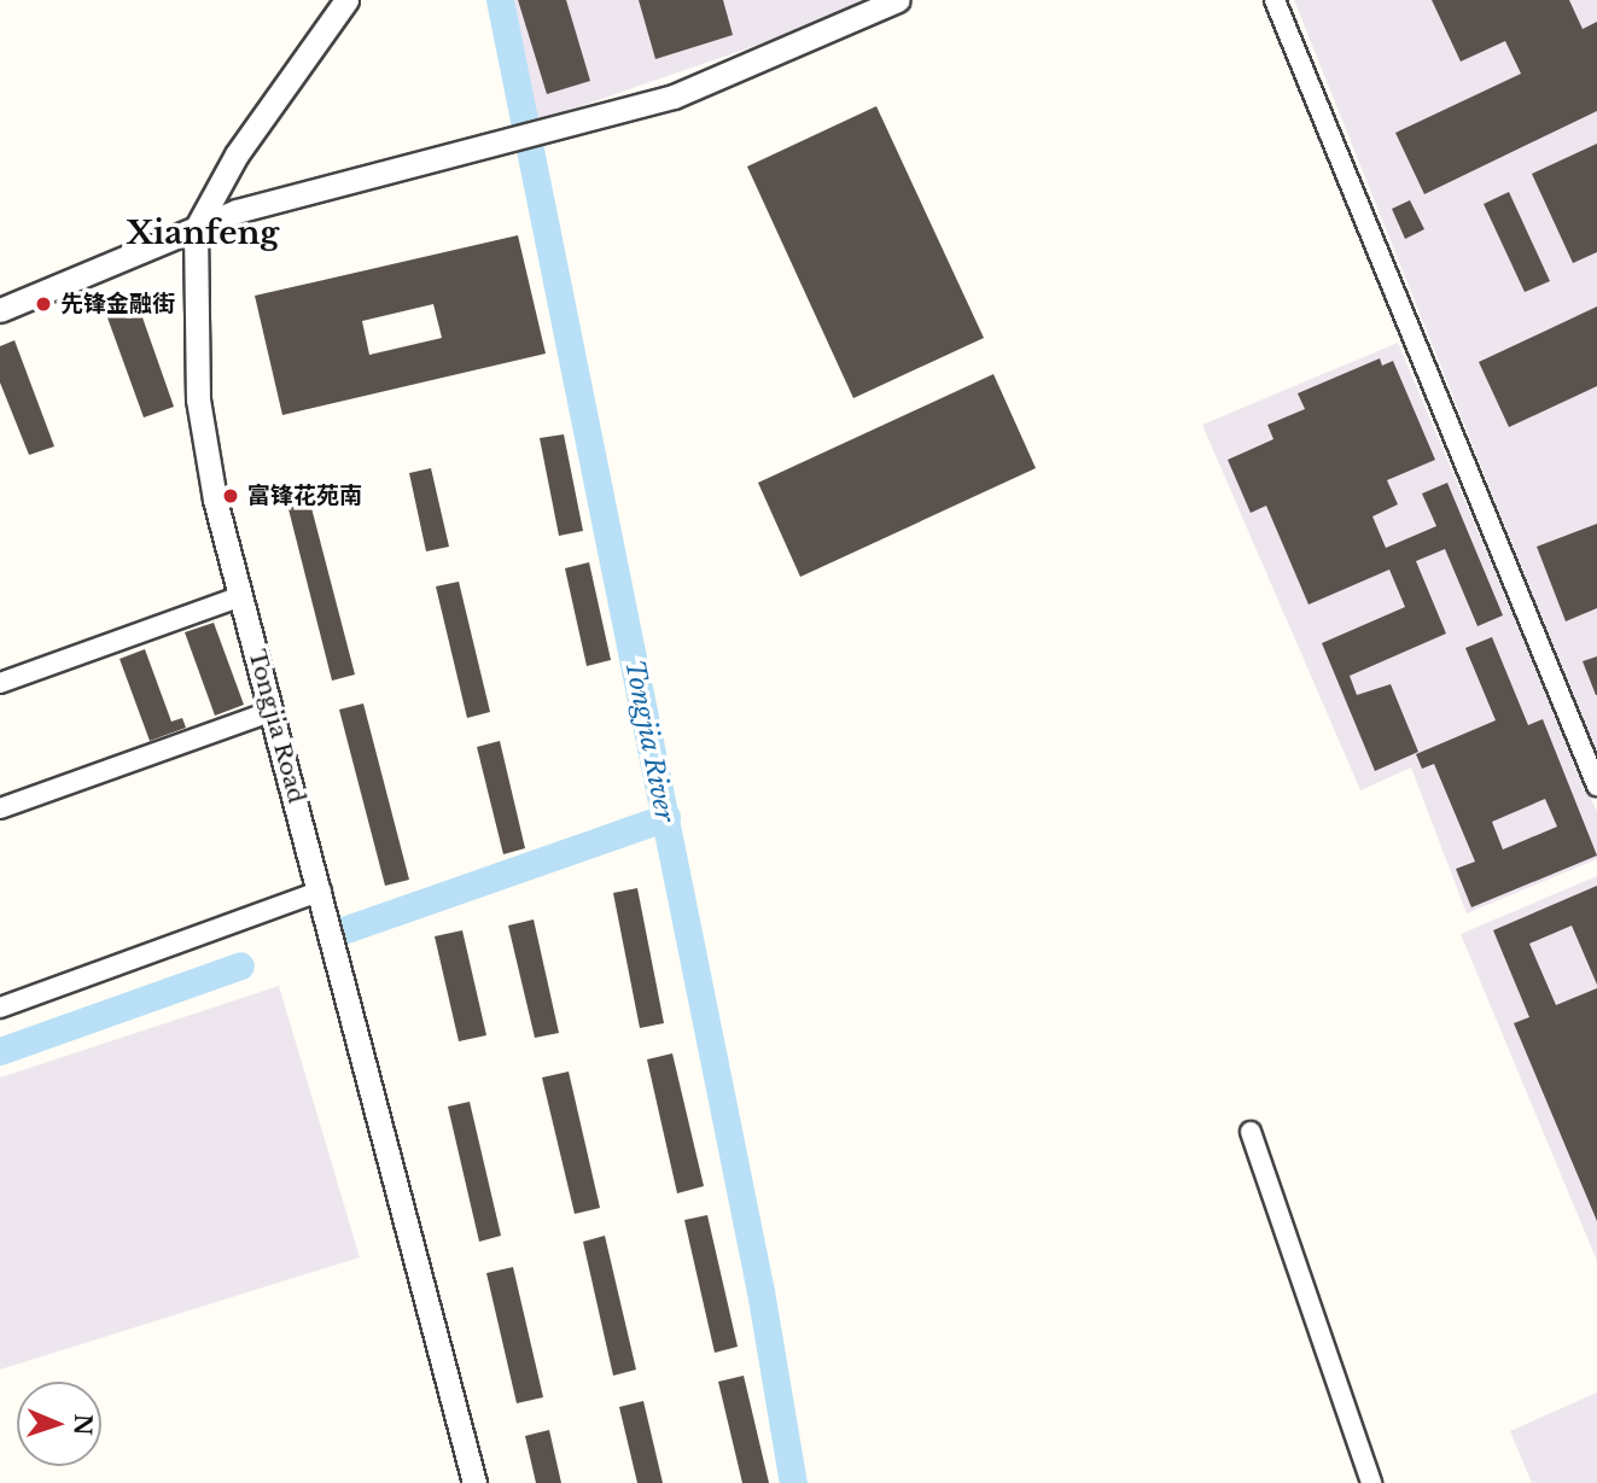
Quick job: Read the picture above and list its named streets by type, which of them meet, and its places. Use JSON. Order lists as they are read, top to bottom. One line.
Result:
{"streets":{"street":["Tongjia Road"]},"districts":["Xianfeng"],"water":["Tongjia River"],"places":["先锋金融街","富锋花苑南"],"north":"right"}
